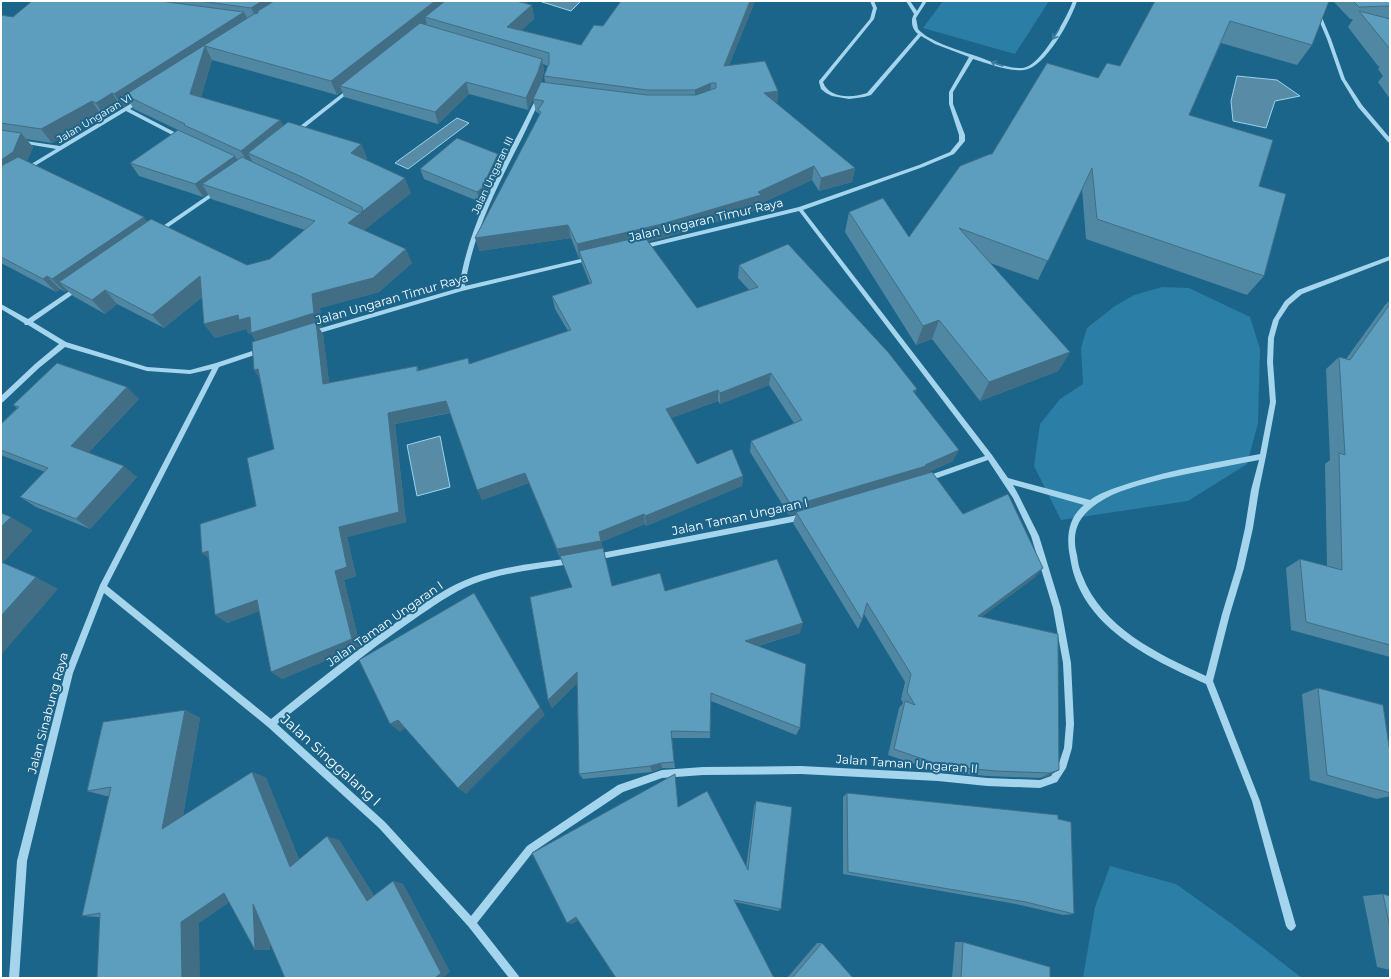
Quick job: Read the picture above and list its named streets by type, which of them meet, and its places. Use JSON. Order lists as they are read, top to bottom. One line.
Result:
{"streets":{"street":["Jalan Ungaran VI","Jalan Ungaran III","Jalan Ungaran Timur Raya","Jalan Taman Ungaran I","Jalan Sinabung Raya","Jalan Singgalang I","Jalan Taman Ungaran II"]},"crossings":[["Jalan Ungaran III","Jalan Ungaran Timur Raya"],["Jalan Taman Ungaran I","Jalan Singgalang I"],["Jalan Sinabung Raya","Jalan Singgalang I"],["Jalan Singgalang I","Jalan Taman Ungaran II"]]}
